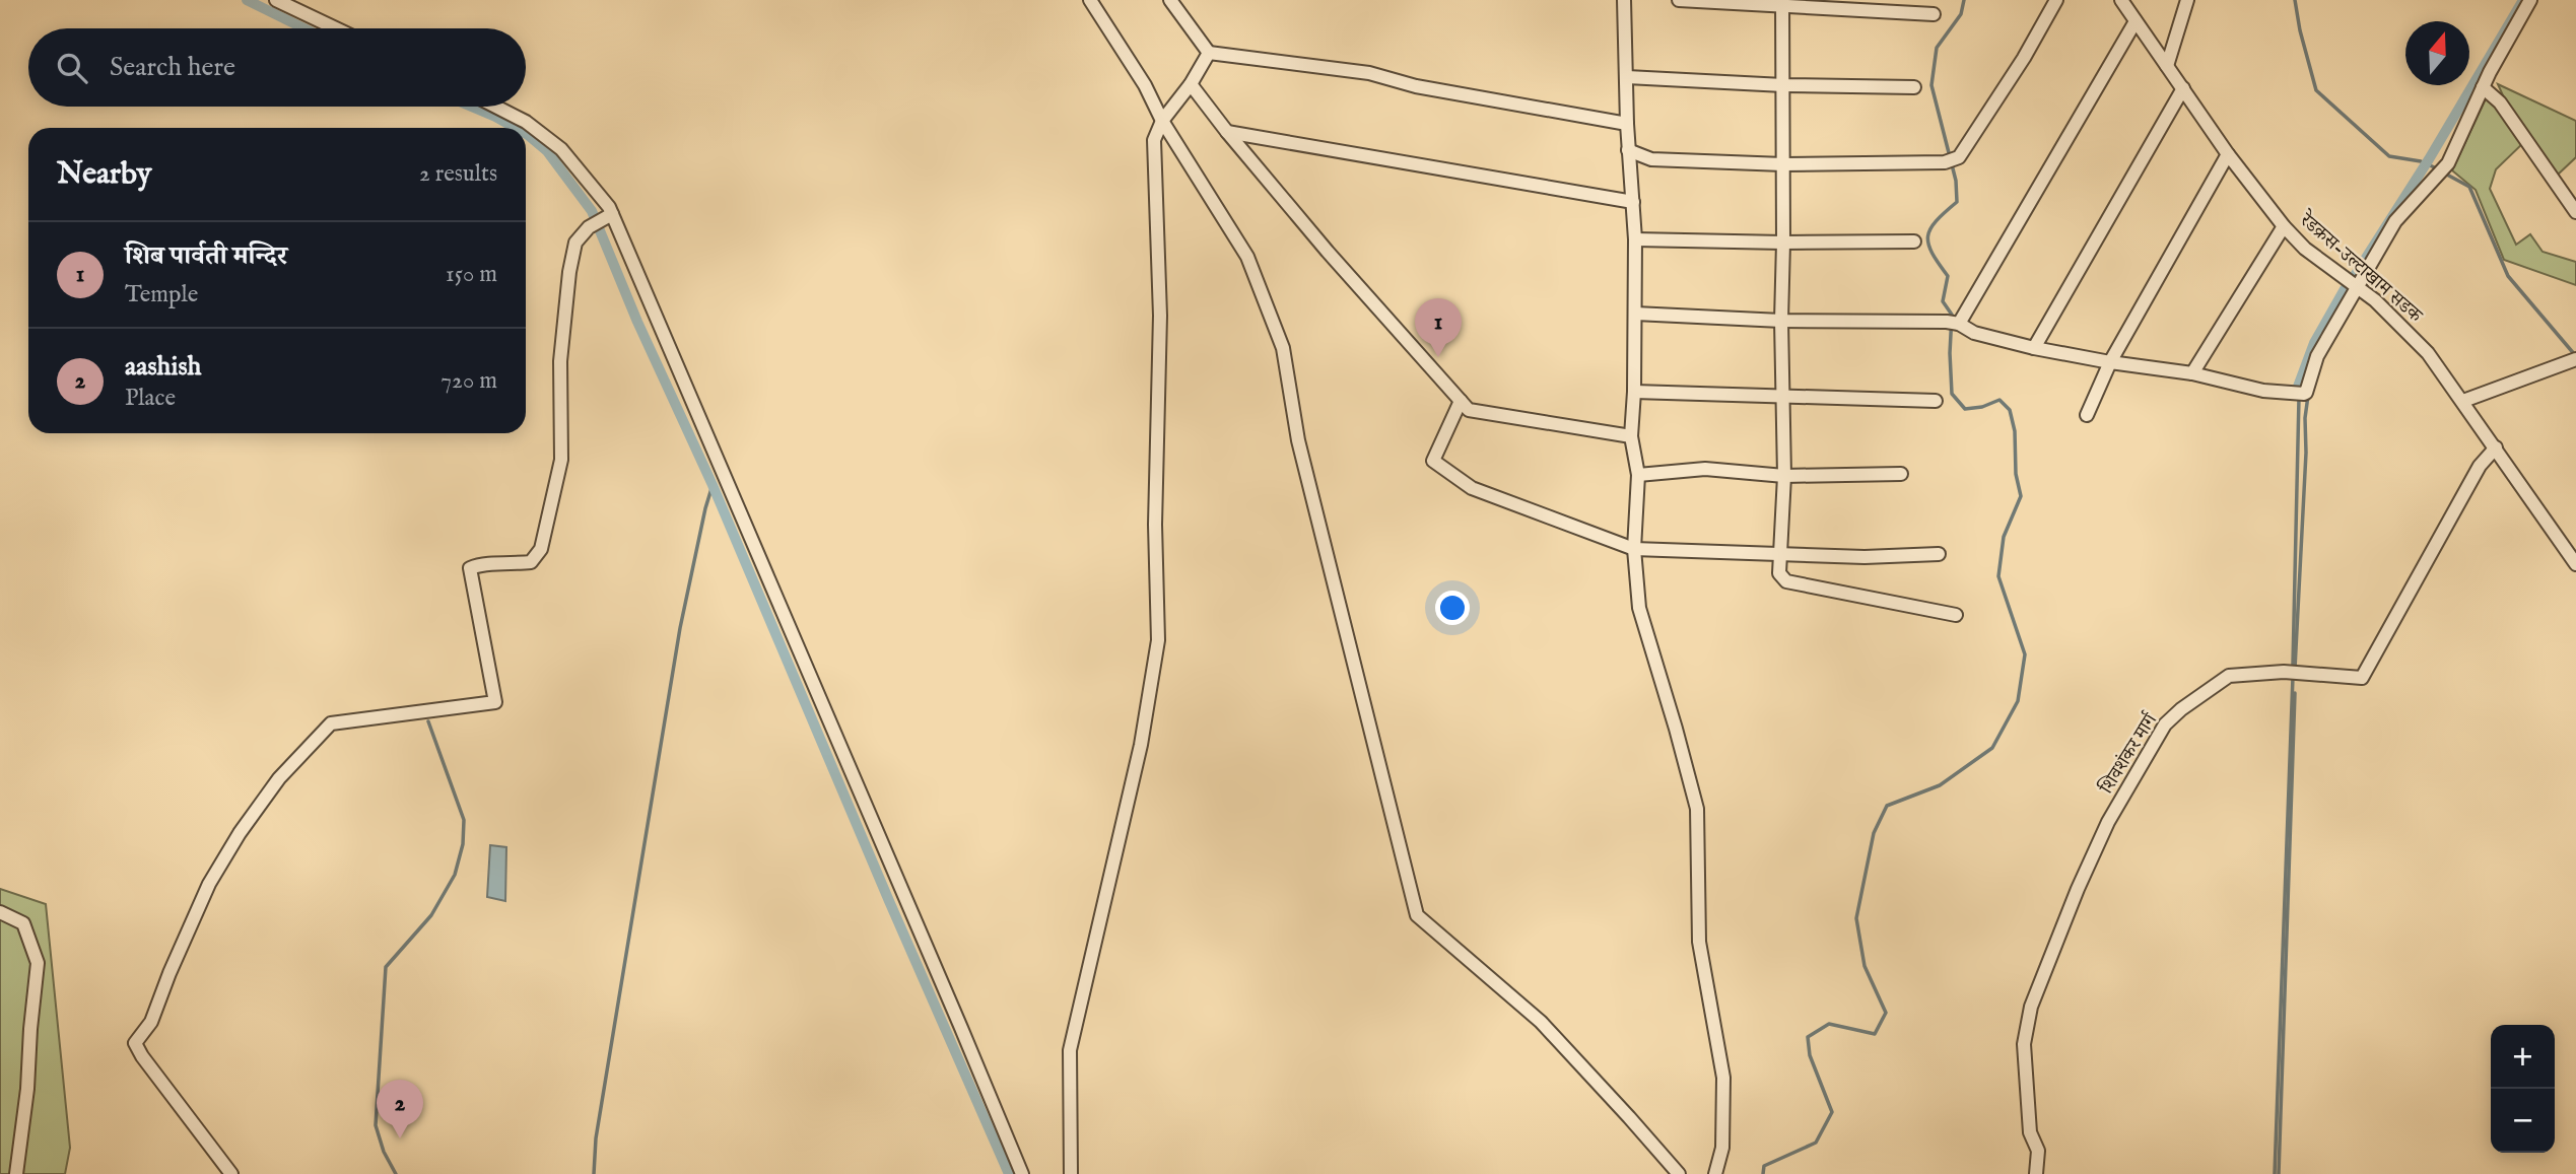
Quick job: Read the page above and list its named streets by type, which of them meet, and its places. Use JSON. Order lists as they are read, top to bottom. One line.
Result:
{"streets":{"street":["रेडक्रस-उल्टाखाम सडक","शिवशंकर मार्ग"]},"crossings":[["रेडक्रस-उल्टाखाम सडक","शिवशंकर मार्ग"]],"north":"top","page":{"search":"Search here","heading":["Nearby","2 results"],"list":[{"mark":"1","name":"शिब पार्वती मन्दिर","note":"Temple","value":"150 m"},{"mark":"2","name":"aashish","note":"Place","value":"720 m"}],"pins":["1","2"],"map_buttons":["+","−"]}}
